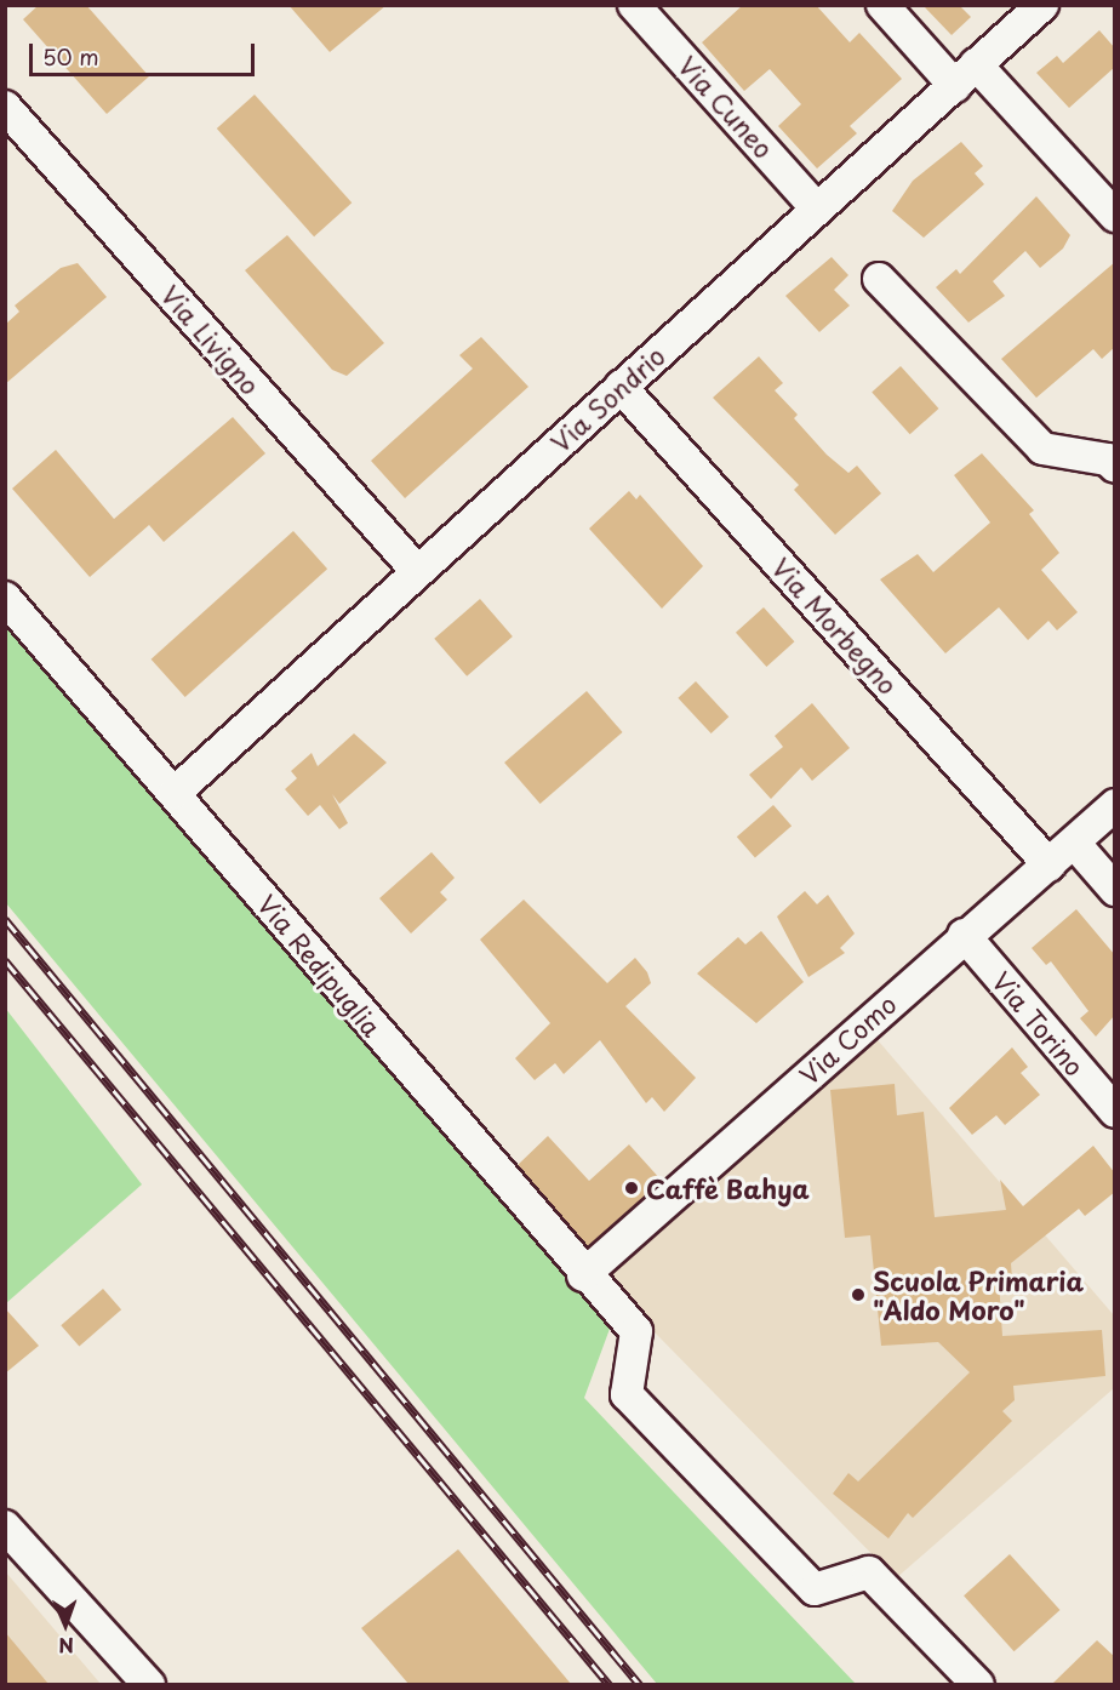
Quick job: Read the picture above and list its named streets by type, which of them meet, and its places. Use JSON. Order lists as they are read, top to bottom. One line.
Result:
{"streets":{"street":["Via Cuneo","Via Livigno","Via Sondrio","Via Morbegno","Via Redipuglia","Via Torino","Via Como"]},"crossings":[["Via Cuneo","Via Sondrio"],["Via Livigno","Via Sondrio"],["Via Sondrio","Via Morbegno"],["Via Sondrio","Via Redipuglia"],["Via Morbegno","Via Como"],["Via Redipuglia","Via Como"],["Via Torino","Via Como"]],"places":["Caffè Bahya","Scuola Primaria \"Aldo Moro\""],"scale_bar":"50 m","north":"bottom"}
